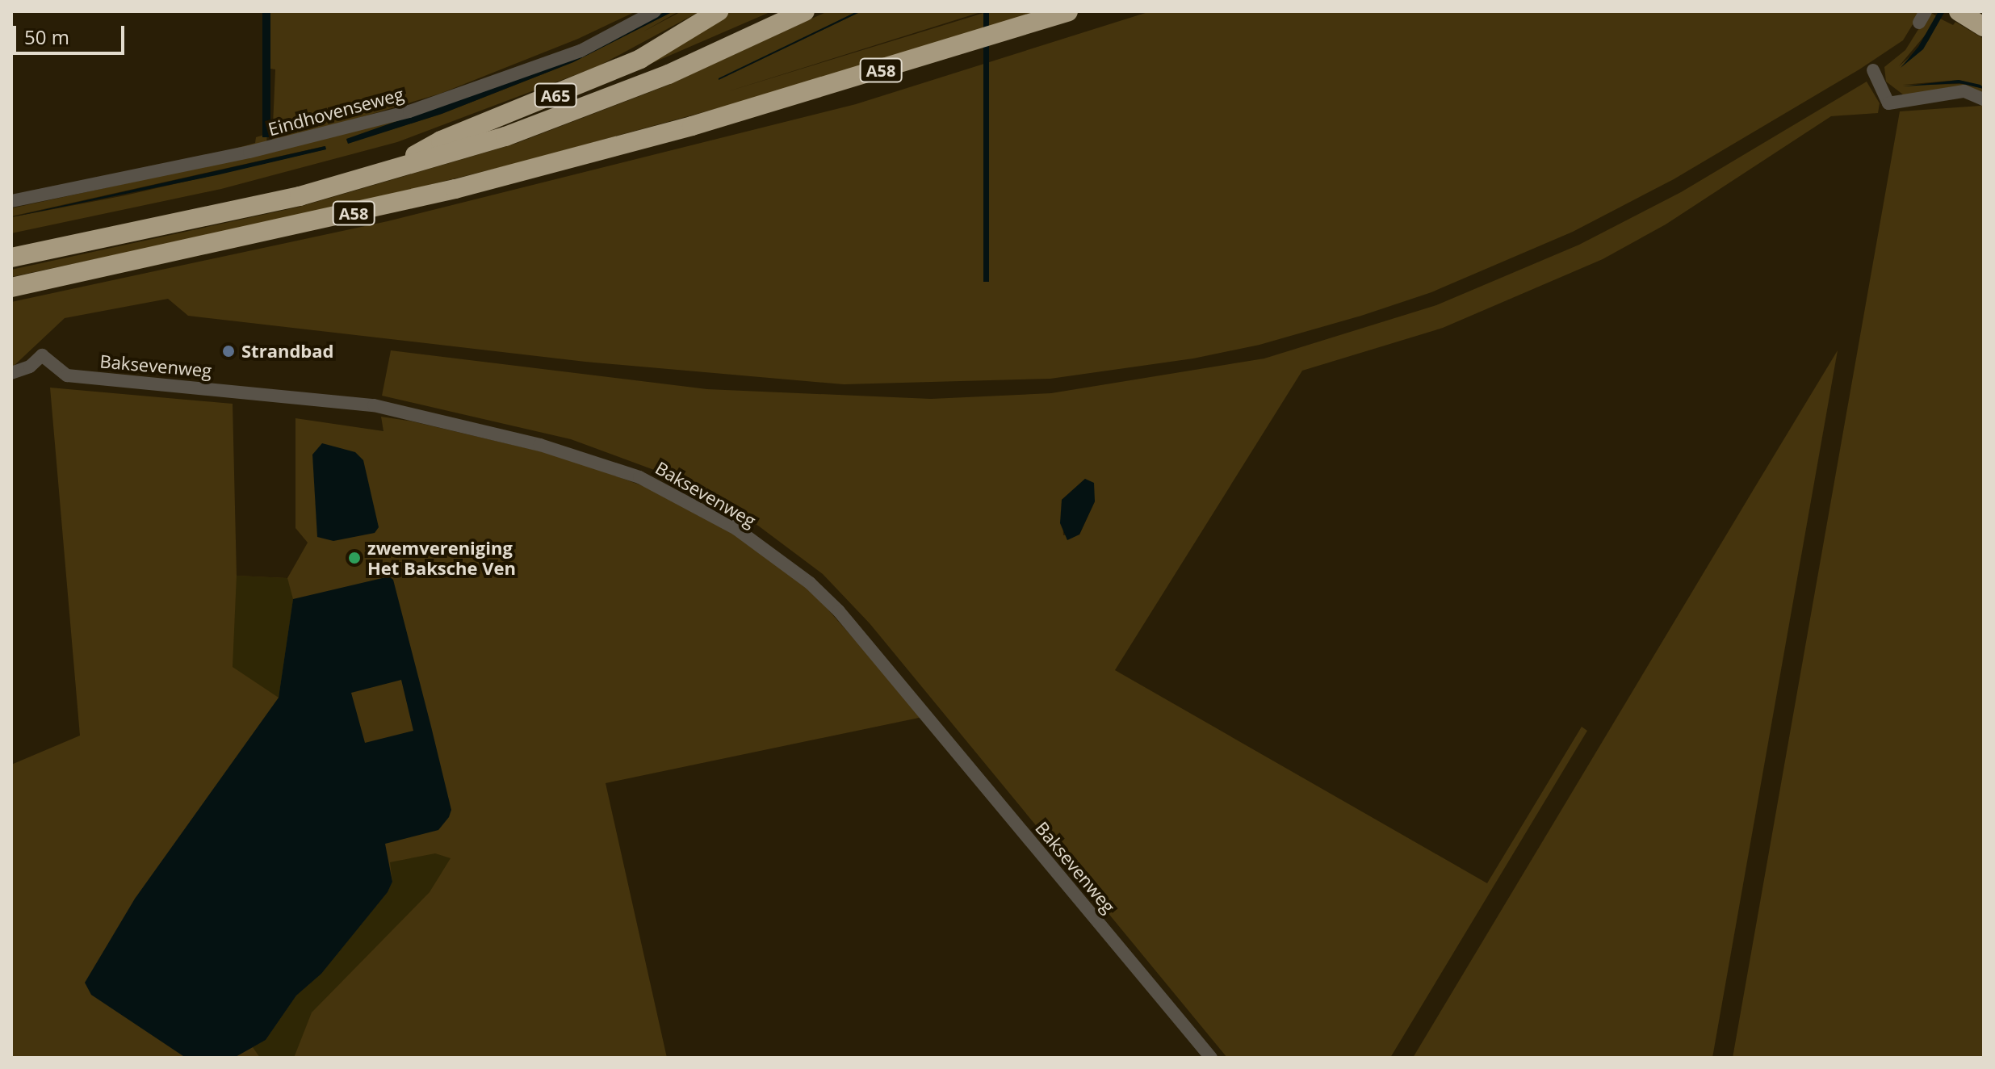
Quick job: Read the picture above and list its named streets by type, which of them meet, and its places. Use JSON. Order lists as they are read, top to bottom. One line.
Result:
{"streets":{"highway":["A58","A65"],"street":["Eindhovenseweg","Baksevenweg"]},"crossings":[["A58","A65"]],"places":["Strandbad","zwemvereniging Het Baksche Ven"],"scale_bar":"50 m"}
